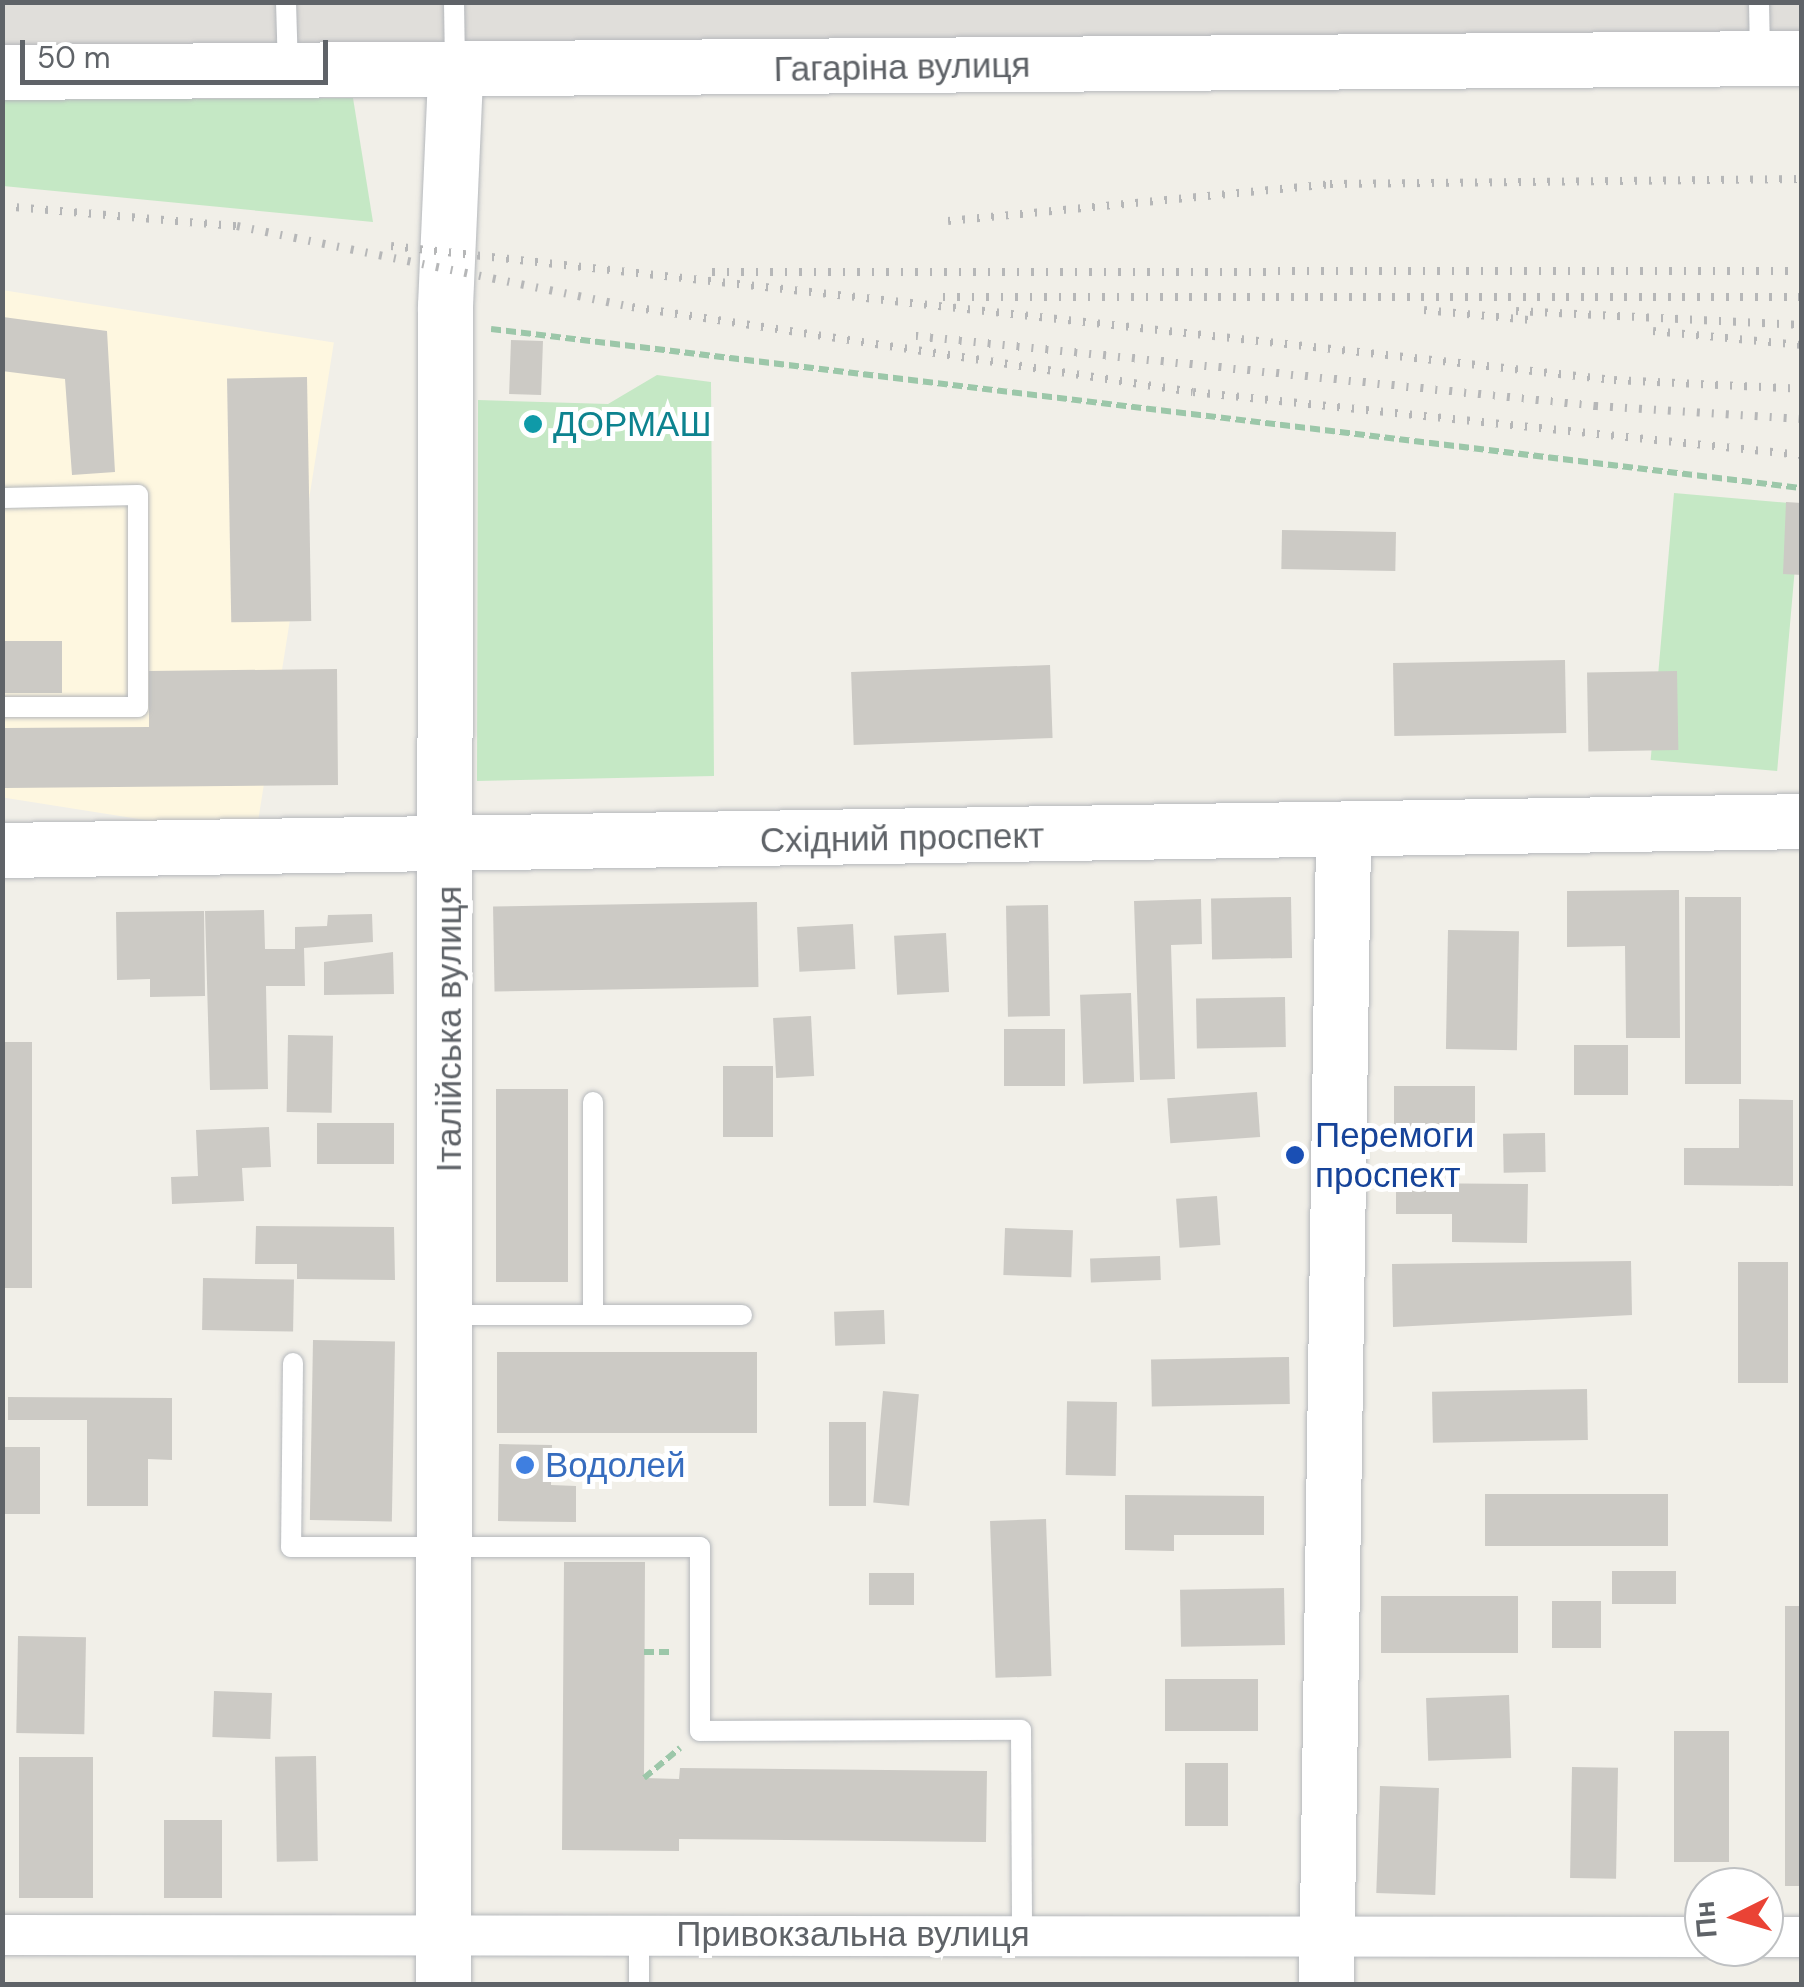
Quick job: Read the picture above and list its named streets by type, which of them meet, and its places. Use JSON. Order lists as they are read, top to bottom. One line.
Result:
{"streets":{"street":["Гагаріна вулиця","Східний проспект","Італійська вулиця","Привокзальна вулиця"]},"crossings":[["Гагаріна вулиця","Італійська вулиця"],["Східний проспект","Італійська вулиця"],["Італійська вулиця","Привокзальна вулиця"]],"places":["ДОРМАШ","Перемоги проспект","Водолей"],"scale_bar":"50 m","north":"left"}
